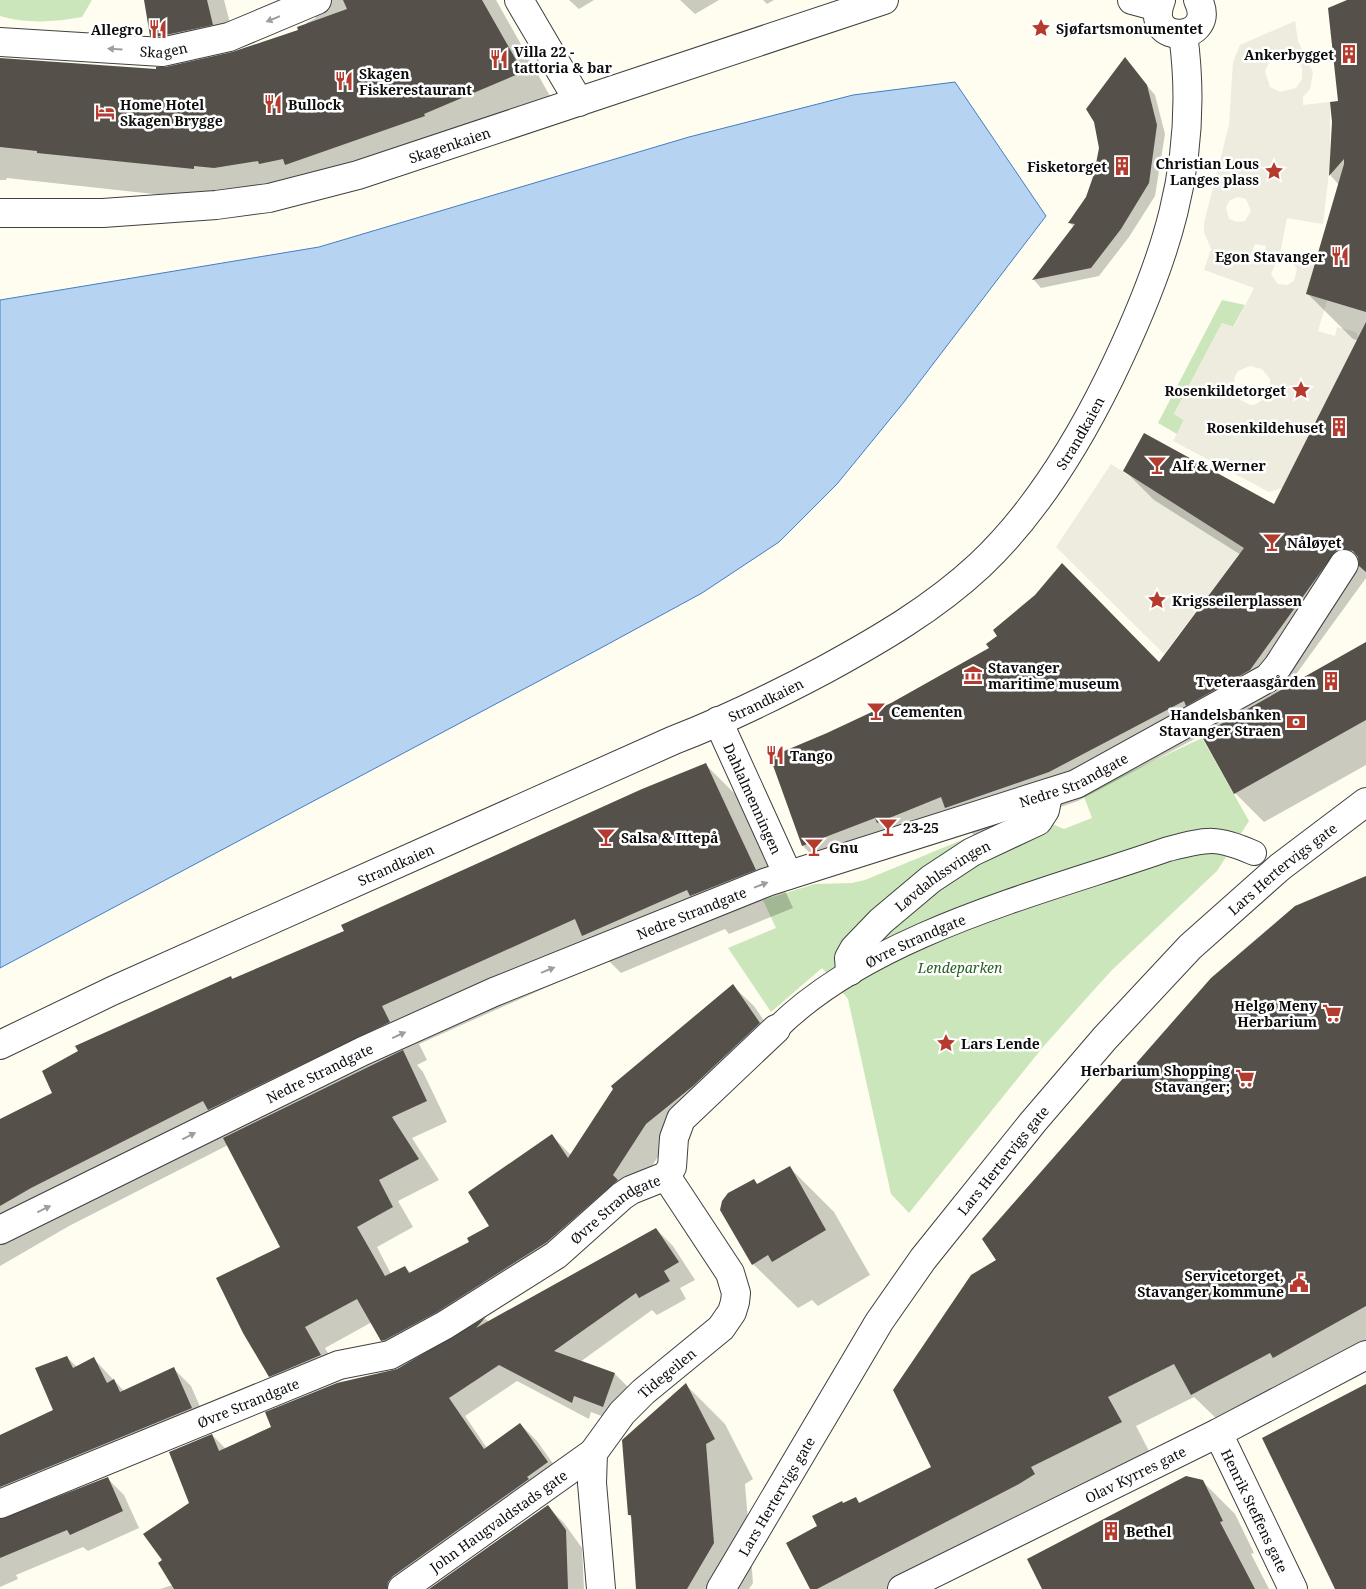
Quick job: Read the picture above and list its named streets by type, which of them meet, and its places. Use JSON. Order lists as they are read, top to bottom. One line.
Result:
{"streets":{"street":["Skagen","Skagenkaien","Strandkaien","Nedre Strandgate","Dahlalmenningen","Lars Hertervigs gate","Løvdahlssvingen","Øvre Strandgate","Tidegeilen","Olav Kyrres gate","Henrik Steffens gate","John Haugvaldstads gate"]},"crossings":[["Strandkaien","Dahlalmenningen"],["Nedre Strandgate","Dahlalmenningen"],["Nedre Strandgate","Løvdahlssvingen"],["Løvdahlssvingen","Øvre Strandgate"],["Øvre Strandgate","Tidegeilen"],["Tidegeilen","John Haugvaldstads gate"],["Olav Kyrres gate","Henrik Steffens gate"]],"one_way":["Skagen","Nedre Strandgate"],"parks":["Lendeparken"],"places":{"place":["Sjøfartsmonumentet","Christian Lous Langes plass","Rosenkildetorget","Krigsseilerplassen","Lars Lende"],"restaurant":["Allegro","Villa 22 - tattoria & bar","Skagen Fiskerestaurant","Bullock","Egon Stavanger","Tango"],"building":["Ankerbygget","Fisketorget","Rosenkildehuset","Tveteraasgården","Bethel"],"hotel":["Home Hotel Skagen Brygge"],"bar":["Alf & Werner","Nåløyet","Cementen","23-25","Salsa & Ittepå","Gnu"],"museum":["Stavanger maritime museum"],"bank":["Handelsbanken Stavanger Straen"],"supermarket":["Helgø Meny Herbarium","Herbarium Shopping Stavanger;"],"public building":["Servicetorget, Stavanger kommune"]}}
